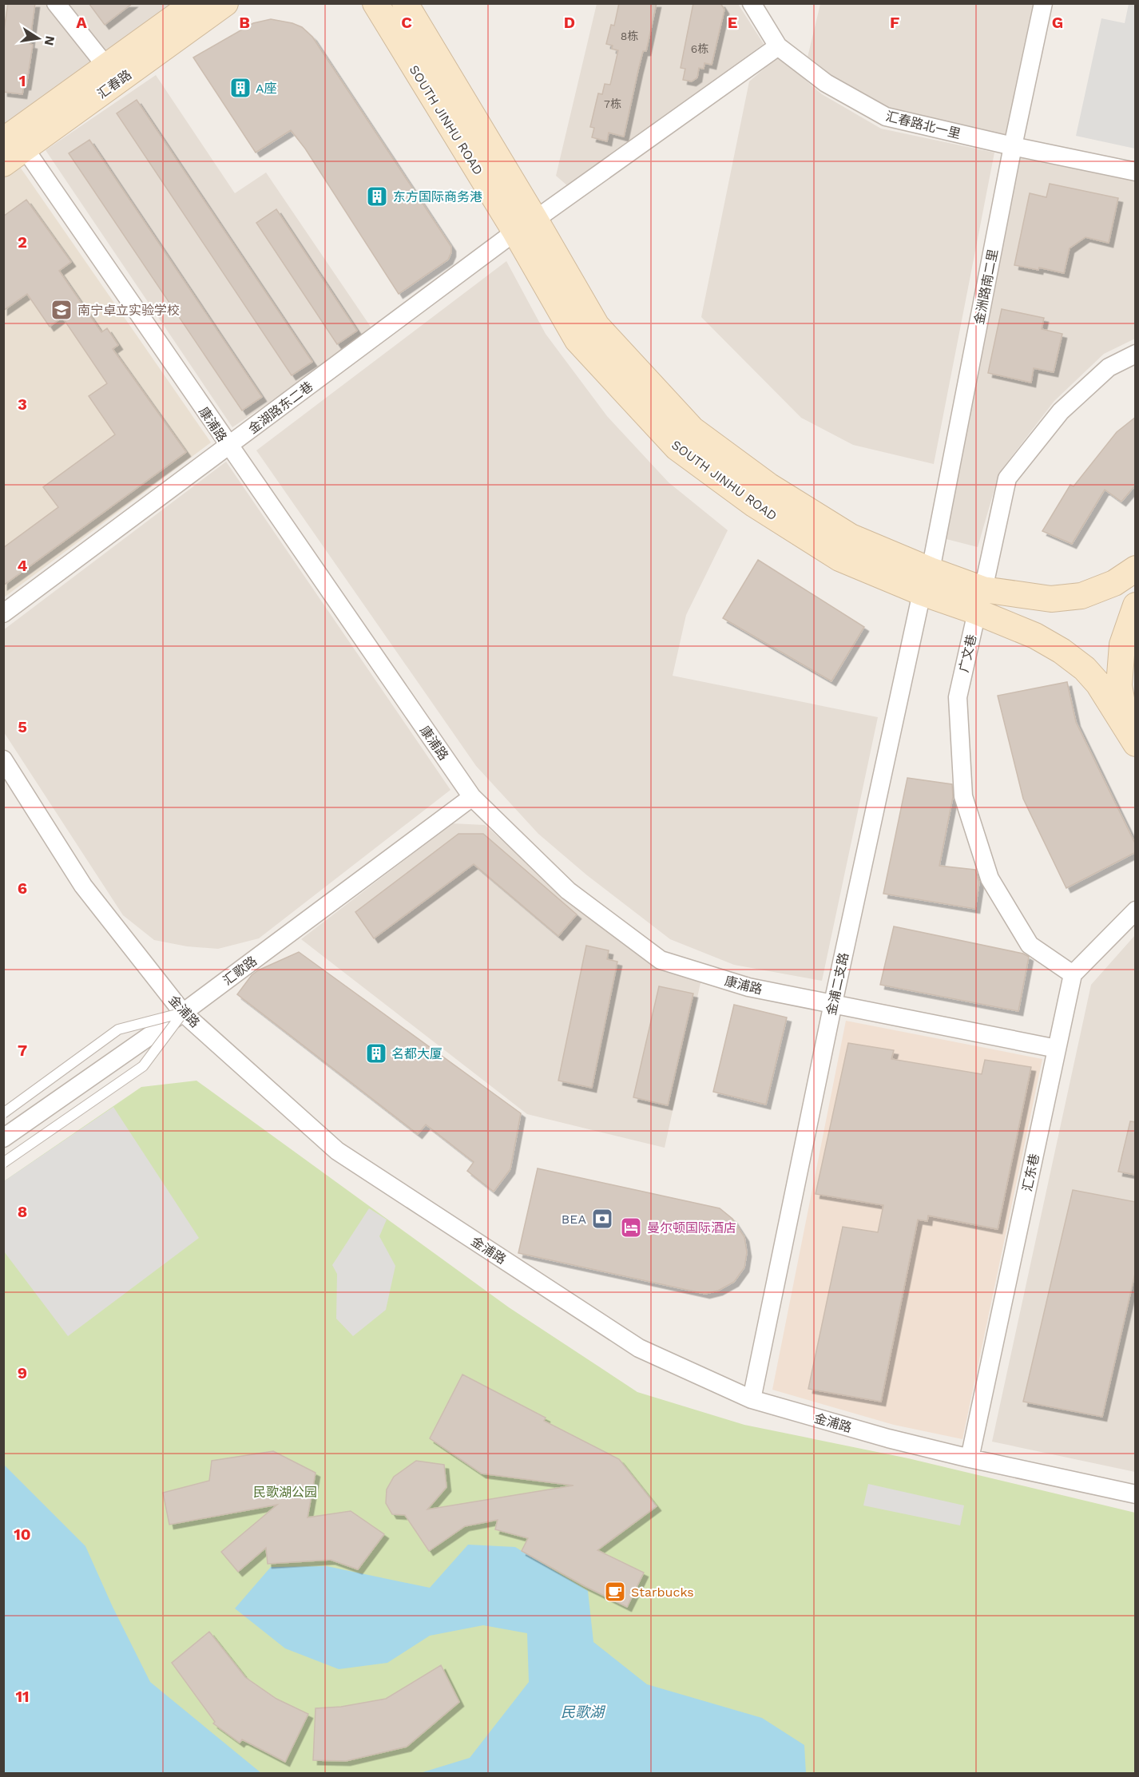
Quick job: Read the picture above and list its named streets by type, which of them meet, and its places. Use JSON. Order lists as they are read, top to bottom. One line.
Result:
{"streets":{"main road":["汇春路","SOUTH JINHU ROAD"],"street":["汇春路北一里","金洲路南二里","金湖路东二巷","康浦路","广文巷","汇歌路","金浦二支路","金浦路","汇东巷"]},"crossings":[["汇春路","康浦路"],["SOUTH JINHU ROAD","金洲路南二里"],["SOUTH JINHU ROAD","金湖路东二巷"],["SOUTH JINHU ROAD","广文巷"],["SOUTH JINHU ROAD","金浦二支路"],["汇春路北一里","金洲路南二里"],["汇春路北一里","金湖路东二巷"],["金洲路南二里","金浦二支路"],["金湖路东二巷","康浦路"],["康浦路","汇歌路"],["康浦路","金浦二支路"],["康浦路","汇东巷"],["广文巷","汇东巷"],["汇歌路","金浦路"],["金浦二支路","金浦路"],["金浦路","汇东巷"]],"water":["民歌湖"],"parks":["民歌湖公园"],"places":{"building":["A座","东方国际商务港","名都大厦"],"school or university":["南宁卓立实验学校"],"bank":["BEA"],"hotel":["曼尔顿国际酒店"],"cafe":["Starbucks"]},"house_numbers":["8栋","6栋","7栋"],"north":"right","grid":{"columns":["A","B","C","D","E","F","G"],"rows":["1","2","3","4","5","6","7","8","9","10","11"]}}
